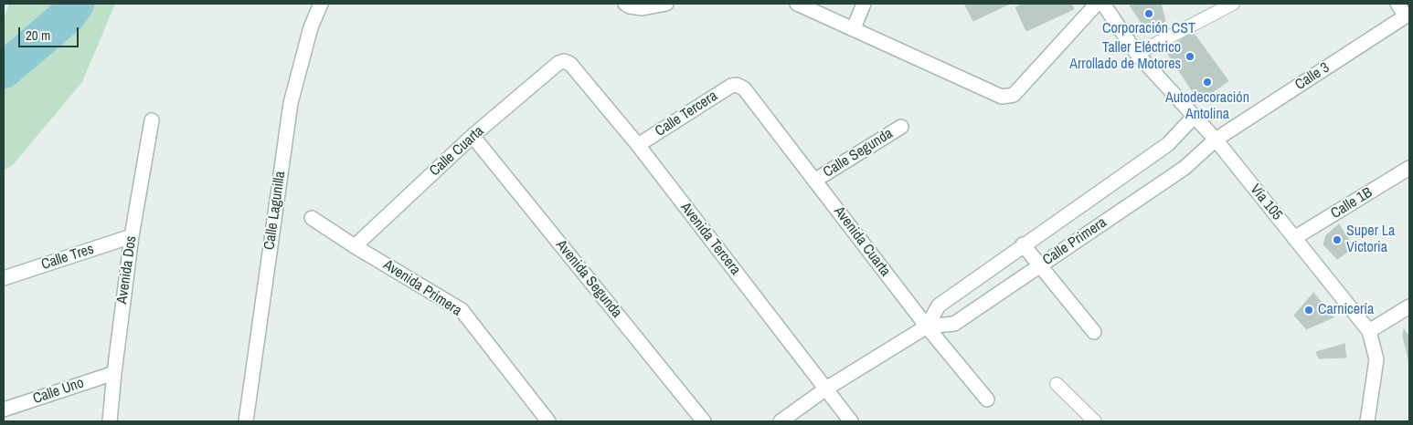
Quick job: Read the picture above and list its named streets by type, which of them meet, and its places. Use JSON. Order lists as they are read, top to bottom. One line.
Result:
{"streets":{"street":["Calle 3","Calle Tercera","Calle Cuarta","Calle Segunda","Vía 105","Calle 1B","Calle Lagunilla","Avenida Tercera","Avenida Cuarta","Calle Primera","Calle Tres","Avenida Dos","Avenida Segunda","Avenida Primera","Calle Uno"]},"crossings":[["Calle 3","Vía 105"],["Calle 3","Calle Primera"],["Calle Tercera","Avenida Tercera"],["Calle Tercera","Avenida Cuarta"],["Calle Cuarta","Avenida Tercera"],["Calle Cuarta","Avenida Segunda"],["Calle Cuarta","Avenida Primera"],["Calle Segunda","Avenida Cuarta"],["Vía 105","Calle 1B"],["Vía 105","Calle Primera"],["Avenida Tercera","Calle Primera"],["Avenida Cuarta","Calle Primera"],["Calle Tres","Avenida Dos"],["Avenida Dos","Calle Uno"]],"places":["Corporación CST","Taller Eléctrico Arrollado de Motores","Autodecoración Antolina","Super La Victoria","Carnicería"],"scale_bar":"20 m"}
